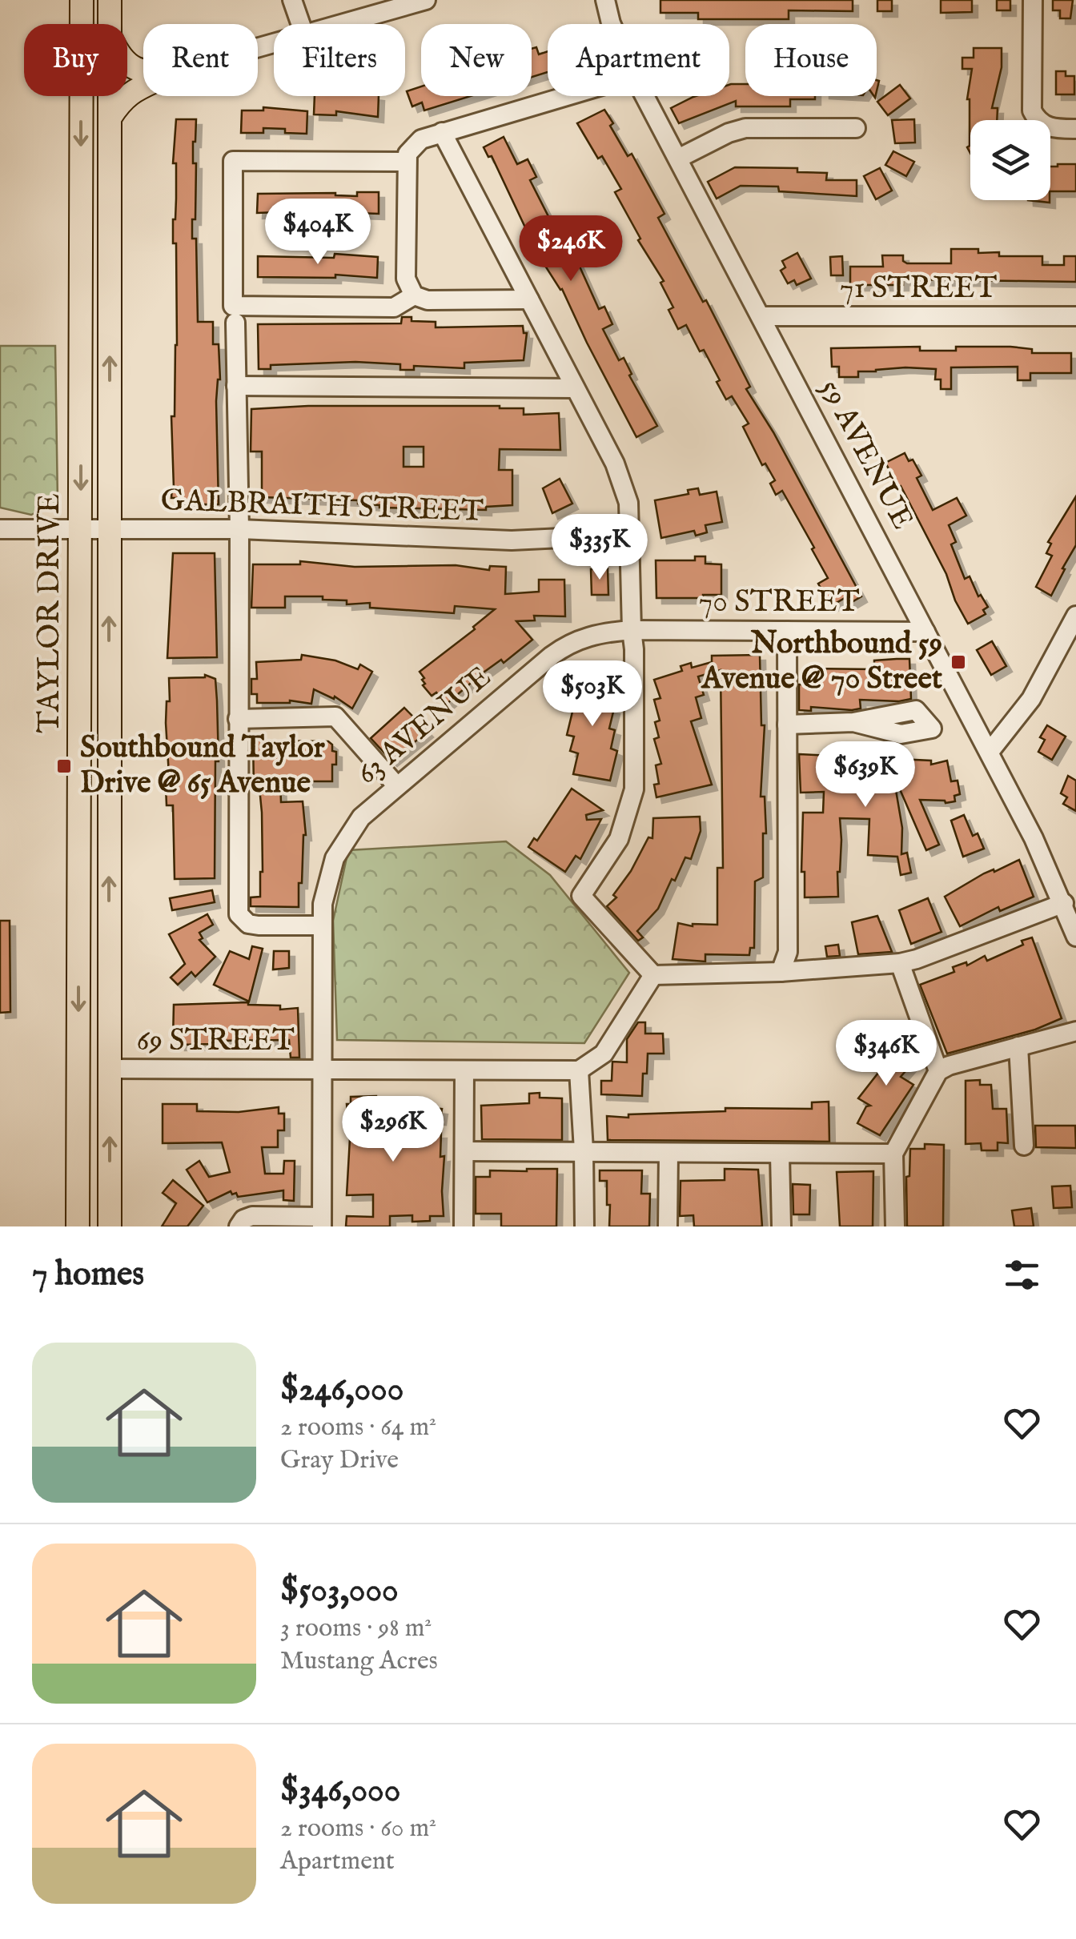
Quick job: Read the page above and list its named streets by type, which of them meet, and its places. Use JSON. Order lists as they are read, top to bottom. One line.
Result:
{"streets":{"main road":["TAYLOR DRIVE"],"street":["71 STREET","59 AVENUE","GALBRAITH STREET","70 STREET","63 AVENUE","69 STREET"]},"crossings":[["71 STREET","59 AVENUE"],["59 AVENUE","70 STREET"],["GALBRAITH STREET","TAYLOR DRIVE"],["70 STREET","63 AVENUE"],["TAYLOR DRIVE","69 STREET"],["63 AVENUE","69 STREET"]],"places":{"transit":["Northbound 59 Avenue @ 70 Street","Southbound Taylor Drive @ 65 Avenue"]},"page":{"chip":["Buy","Rent","Filters","New","Apartment","House"],"price":["$404K","$246K","$335K","$503K","$639K","$346K","$296K"],"heading":"7 homes","list":[{"name":"$246,000","note":"2 rooms · 64 m² · Gray Drive"},{"name":"$503,000","note":"3 rooms · 98 m² · Mustang Acres"},{"name":"$346,000","note":"2 rooms · 60 m² · Apartment"}]}}
